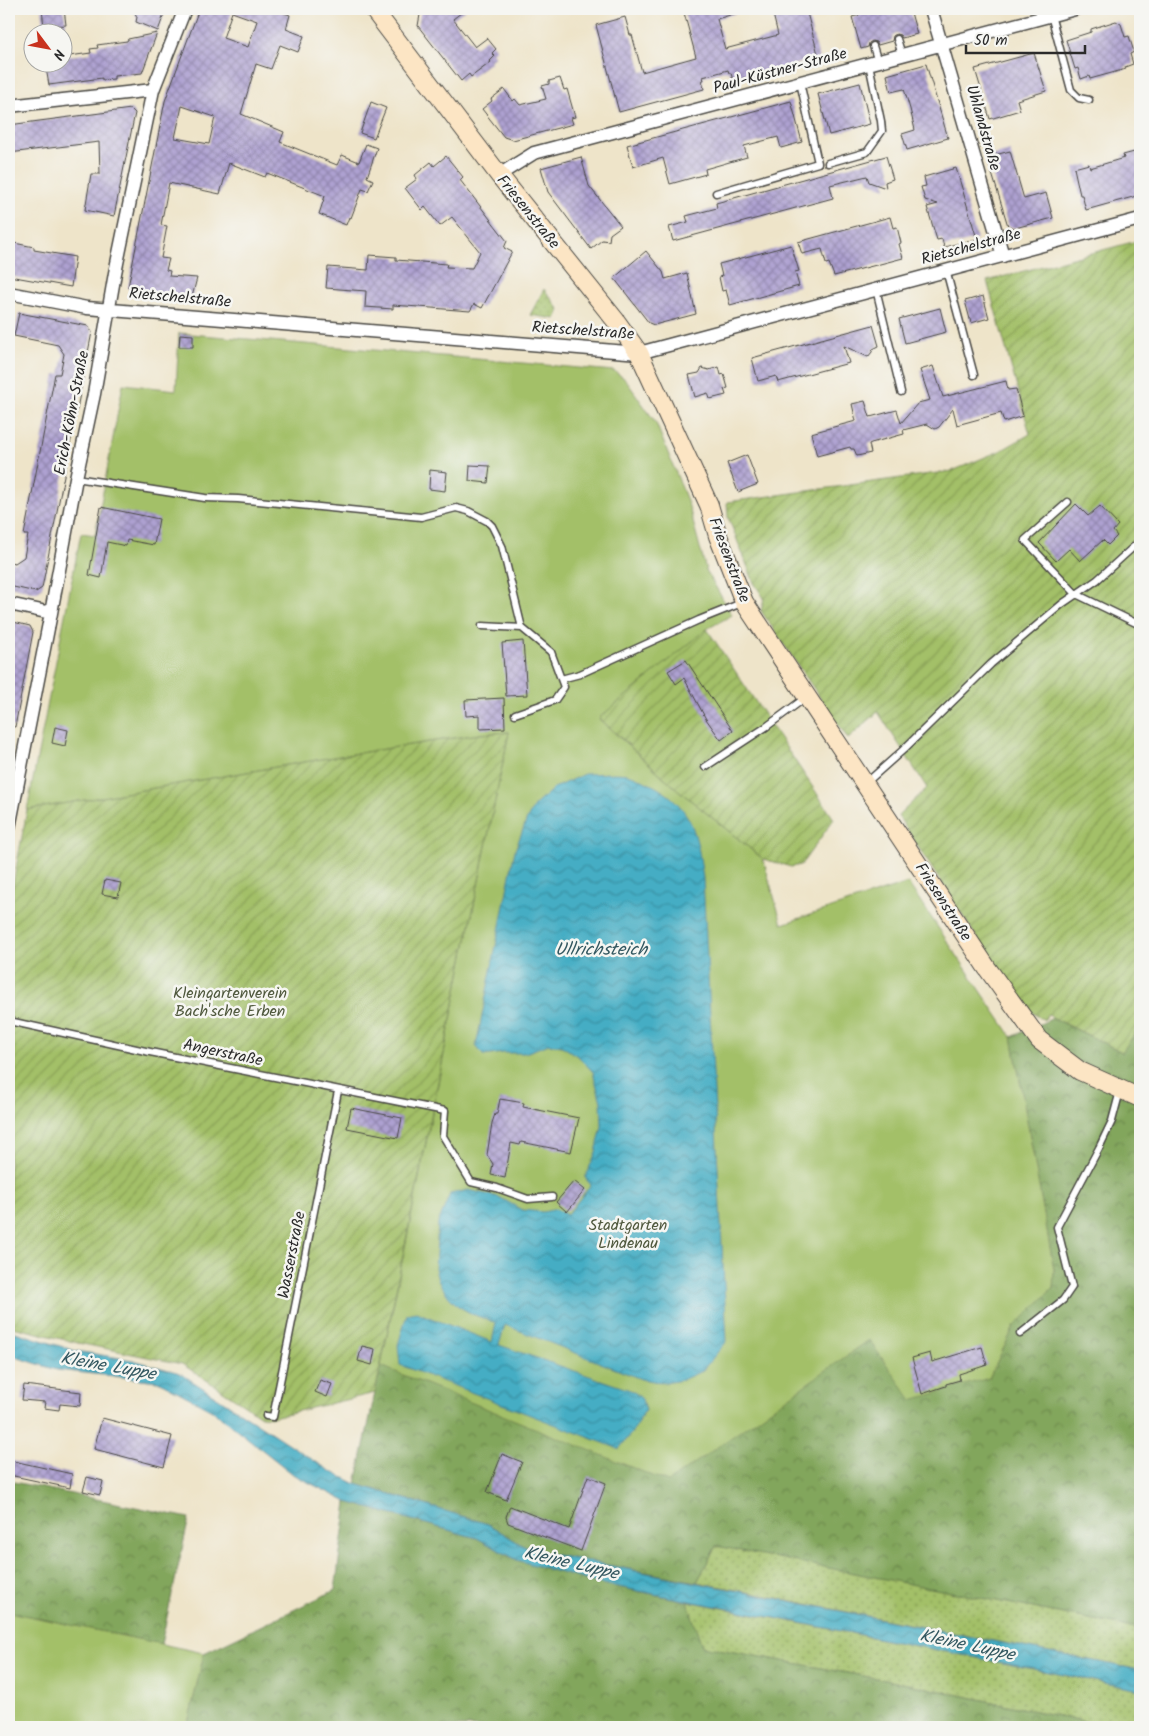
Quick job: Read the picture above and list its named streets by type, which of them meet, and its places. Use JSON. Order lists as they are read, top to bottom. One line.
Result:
{"streets":{"street":["Paul-Küstner-Straße","Uhlandstraße","Friesenstraße","Rietschelstraße","Erich-Köhn-Straße"],"lane":["Angerstraße","Wasserstraße"]},"crossings":[["Paul-Küstner-Straße","Uhlandstraße"],["Paul-Küstner-Straße","Friesenstraße"],["Uhlandstraße","Rietschelstraße"],["Friesenstraße","Rietschelstraße"],["Rietschelstraße","Erich-Köhn-Straße"],["Angerstraße","Wasserstraße"]],"water":["Ullrichsteich","Kleine Luppe"],"parks":["Kleingartenverein Bach'sche Erben","Stadtgarten Lindenau"],"scale_bar":"50 m","north":"bottom right"}
